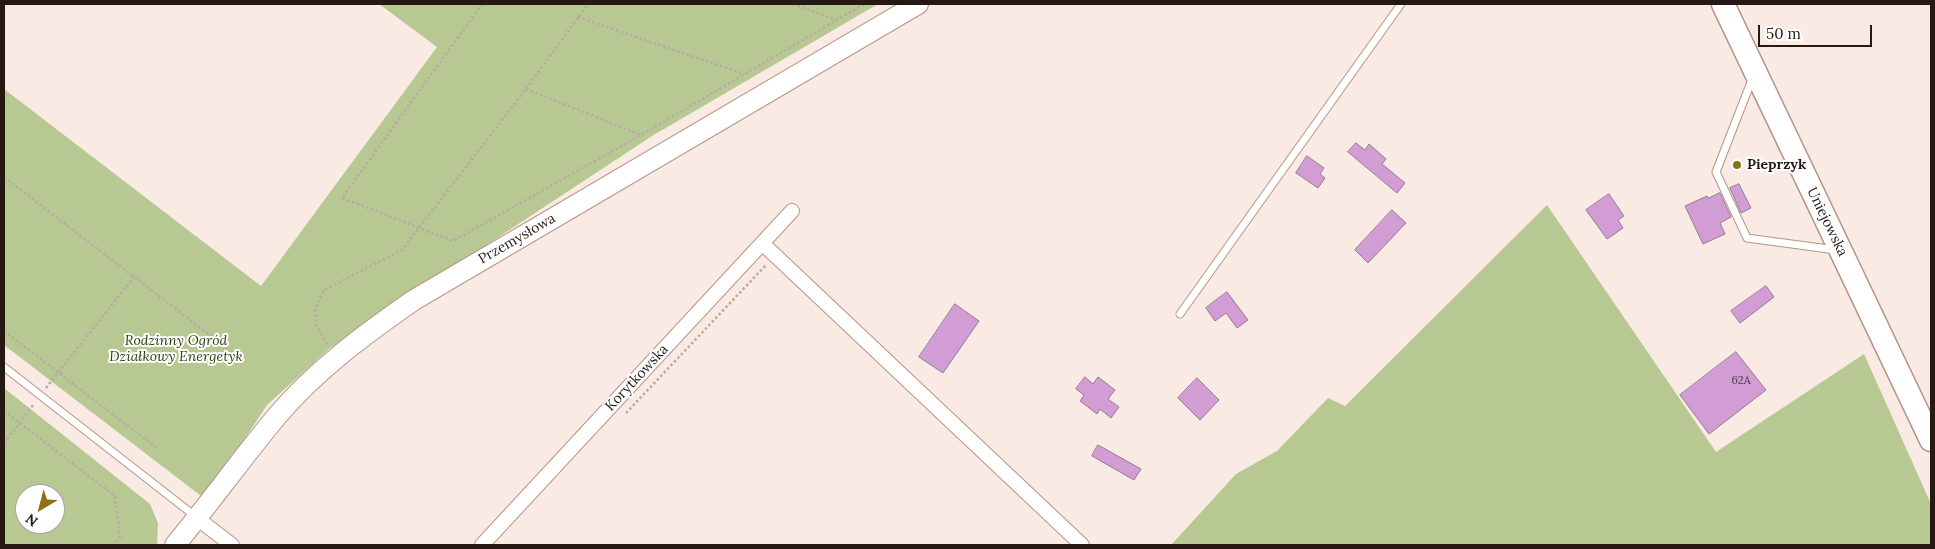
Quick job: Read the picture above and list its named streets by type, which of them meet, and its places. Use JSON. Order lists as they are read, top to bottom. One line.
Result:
{"streets":{"main road":["Uniejowska","Przemysłowa"],"street":["Korytkowska"]},"parks":["Rodzinny Ogród Działkowy Energetyk"],"places":["Pieprzyk"],"house_numbers":["62A"],"scale_bar":"50 m","north":"bottom left"}
